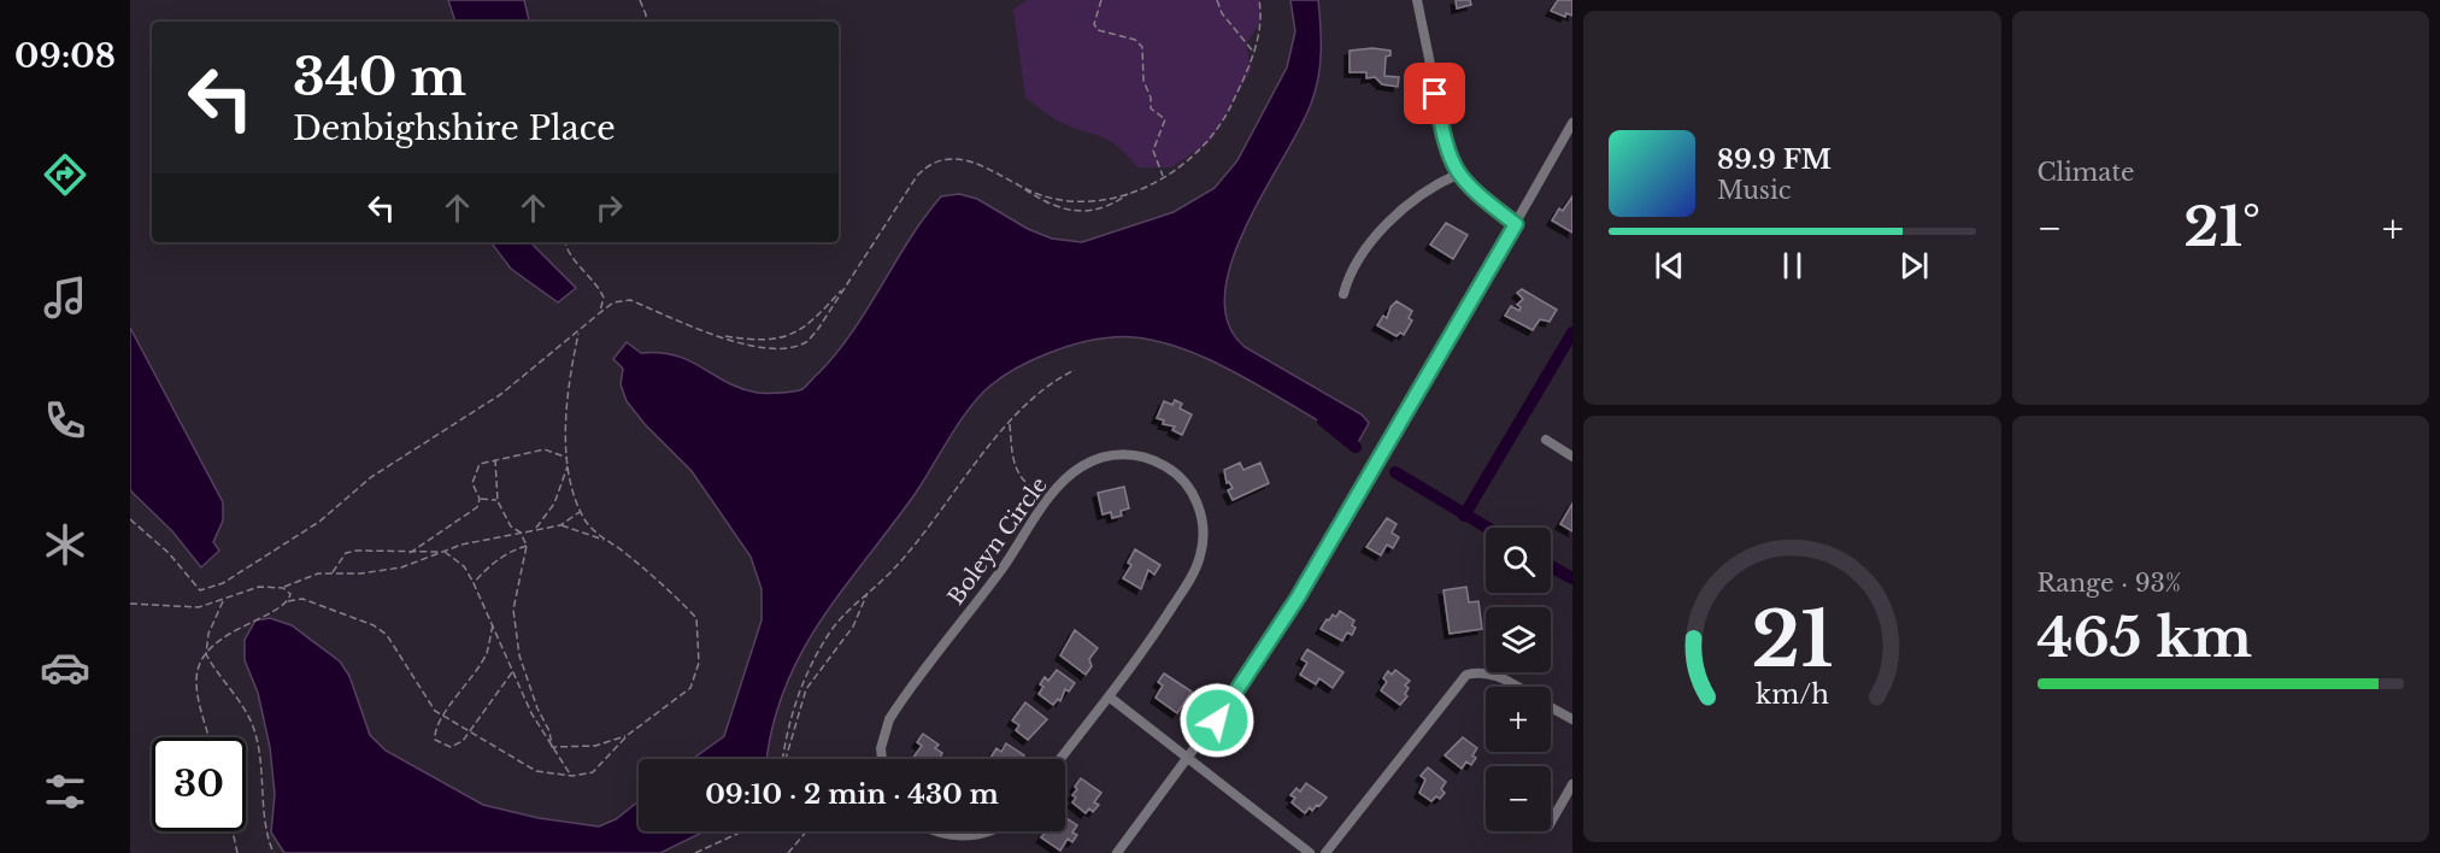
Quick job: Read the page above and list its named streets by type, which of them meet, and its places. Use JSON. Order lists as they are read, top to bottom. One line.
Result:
{"streets":{"street":["Boleyn Circle"]},"page":{"tabs":"09:08","tile":["Climate",["Range · 93%","465 km"]],"turn":["340 m","Denbighshire Place"],"song":["89.9 FM","Music"],"heat":["−","21°","+"],"map_buttons":["+","−"],"limit":"30","trip":"09:10 · 2 min · 430 m","gauge":["21","km/h"]}}
